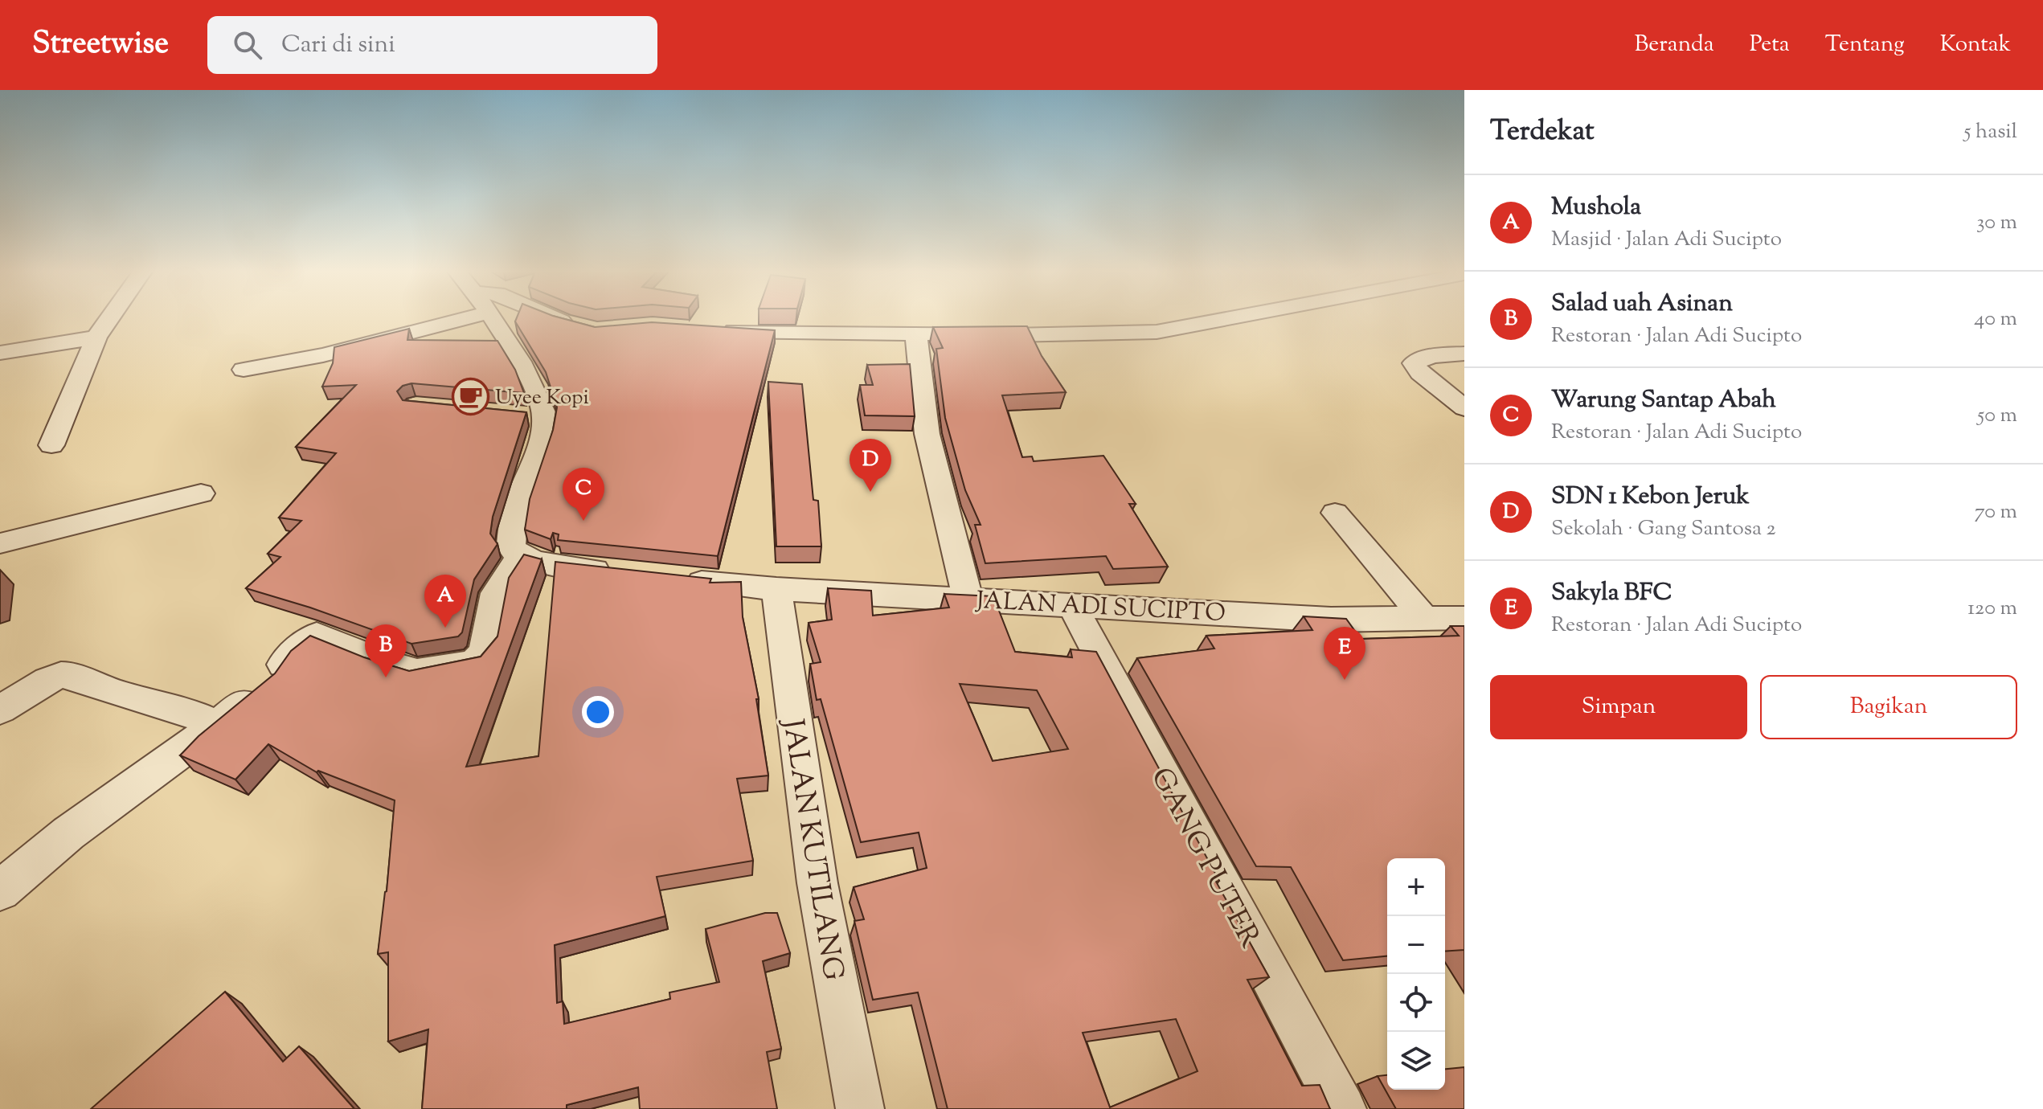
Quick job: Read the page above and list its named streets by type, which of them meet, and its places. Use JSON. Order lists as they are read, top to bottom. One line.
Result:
{"streets":{"street":["JALAN ADI SUCIPTO","JALAN KUTILANG","GANG PUTER"]},"crossings":[["JALAN ADI SUCIPTO","JALAN KUTILANG"],["JALAN ADI SUCIPTO","GANG PUTER"]],"places":{"cafe":["Uyee Kopi"]},"page":{"header":"Streetwise","search":"Cari di sini","nav":["Beranda","Peta","Tentang","Kontak"],"heading":["Terdekat","5 hasil"],"list":[{"mark":"A","name":"Mushola","note":"Masjid · Jalan Adi Sucipto","value":"30 m"},{"mark":"B","name":"Salad uah Asinan","note":"Restoran · Jalan Adi Sucipto","value":"40 m"},{"mark":"C","name":"Warung Santap Abah","note":"Restoran · Jalan Adi Sucipto","value":"50 m"},{"mark":"D","name":"SDN 1 Kebon Jeruk","note":"Sekolah · Gang Santosa 2","value":"70 m"},{"mark":"E","name":"Sakyla BFC","note":"Restoran · Jalan Adi Sucipto","value":"120 m"}],"pins":["D","C","A","B","E"],"buttons":["Simpan","Bagikan"],"map_buttons":["+","−"]}}
